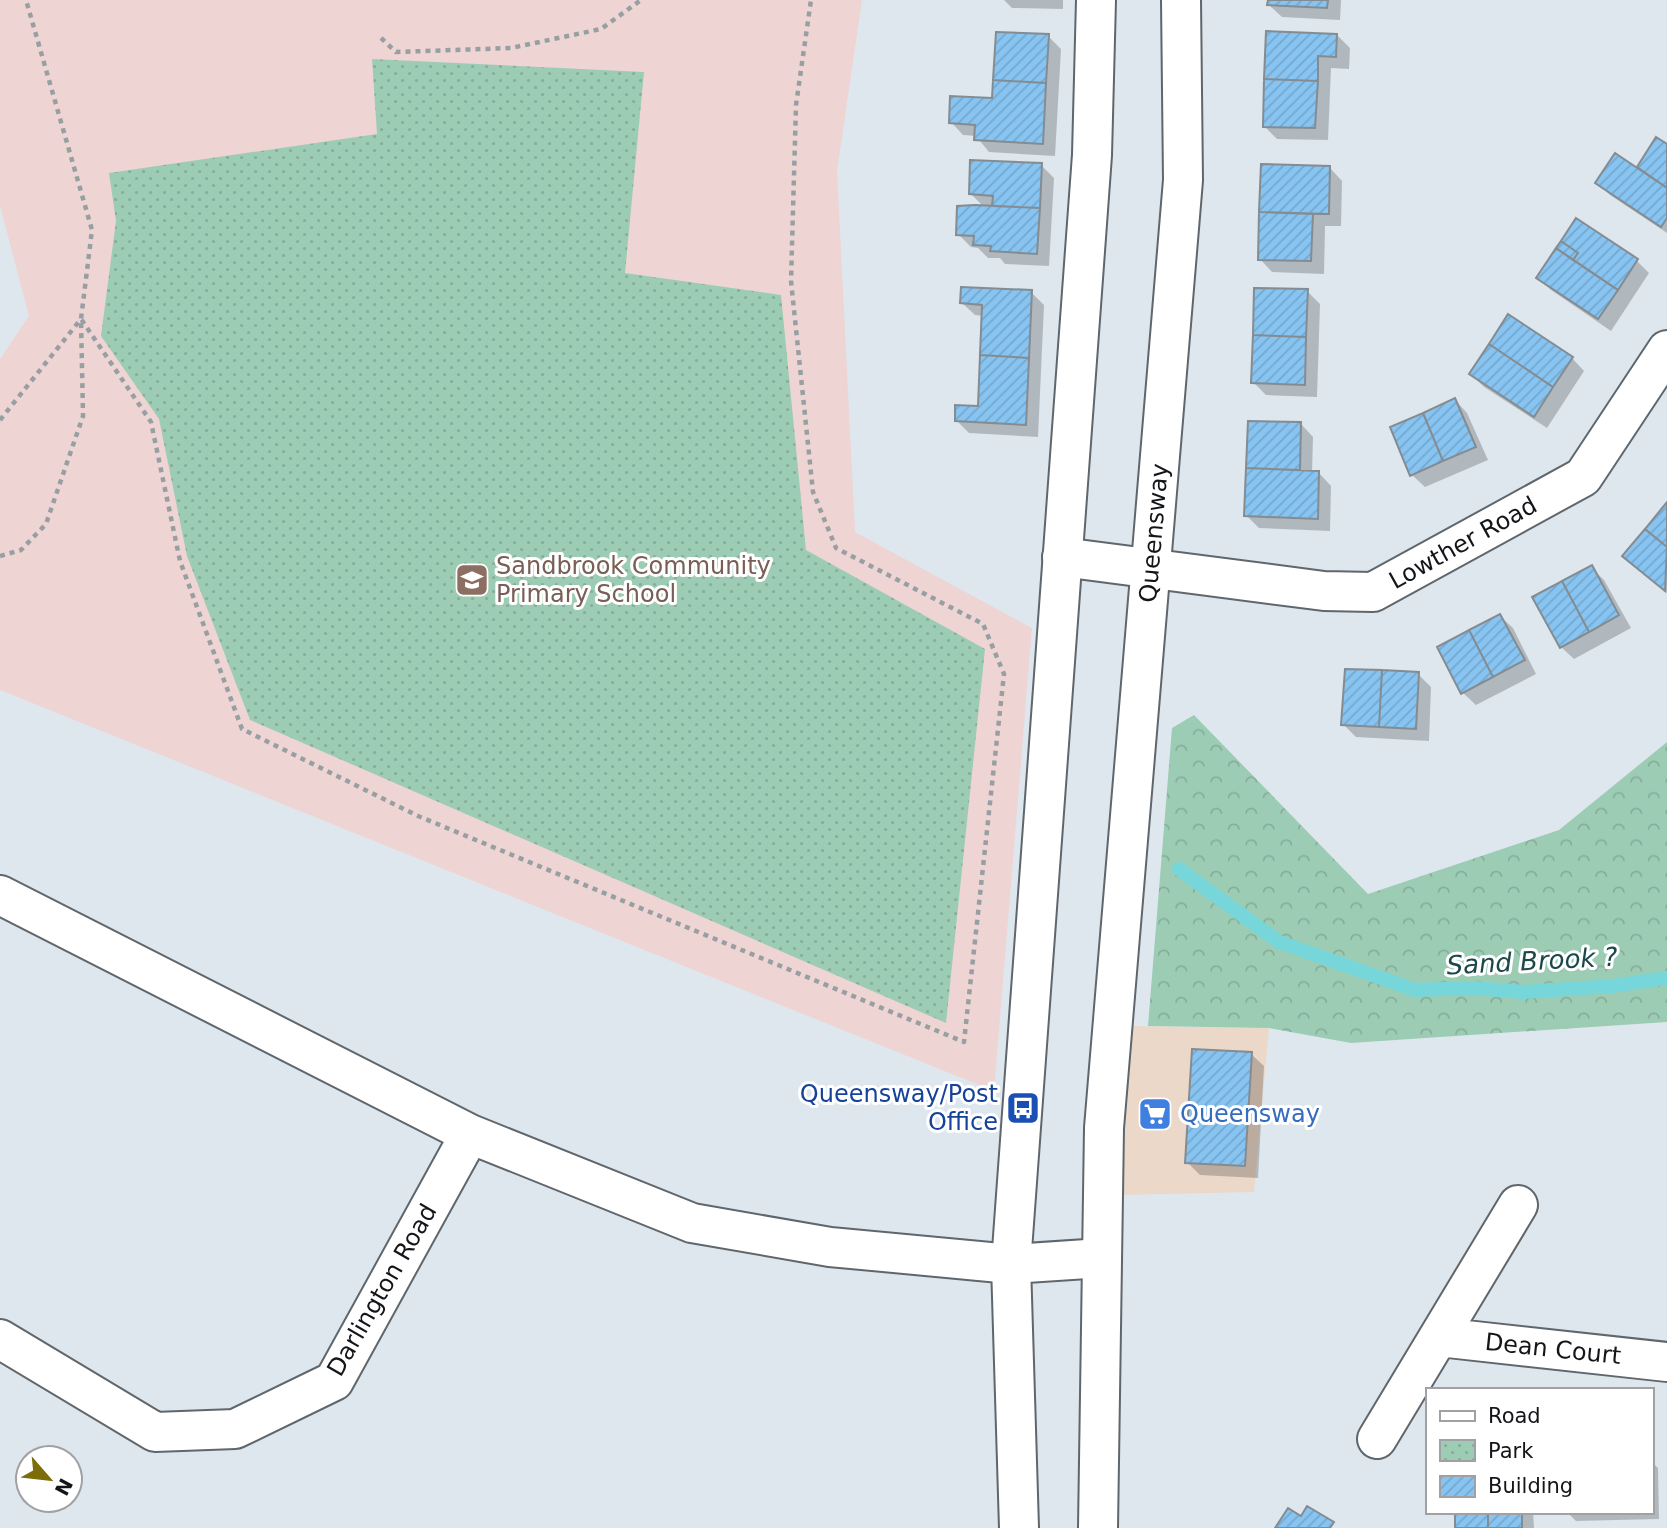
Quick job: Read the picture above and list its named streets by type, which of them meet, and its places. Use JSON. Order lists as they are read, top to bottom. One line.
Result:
{"streets":{"main road":["Queensway","Lowther Road","Darlington Road","Dean Court"]},"crossings":[["Queensway","Lowther Road"]],"water":["Sand Brook ?"],"places":{"school or university":["Sandbrook Community Primary School"],"bus stop":["Queensway/Post Office"],"supermarket":["Queensway"]},"legend":["Road","Park","Building"],"north":"bottom right"}
